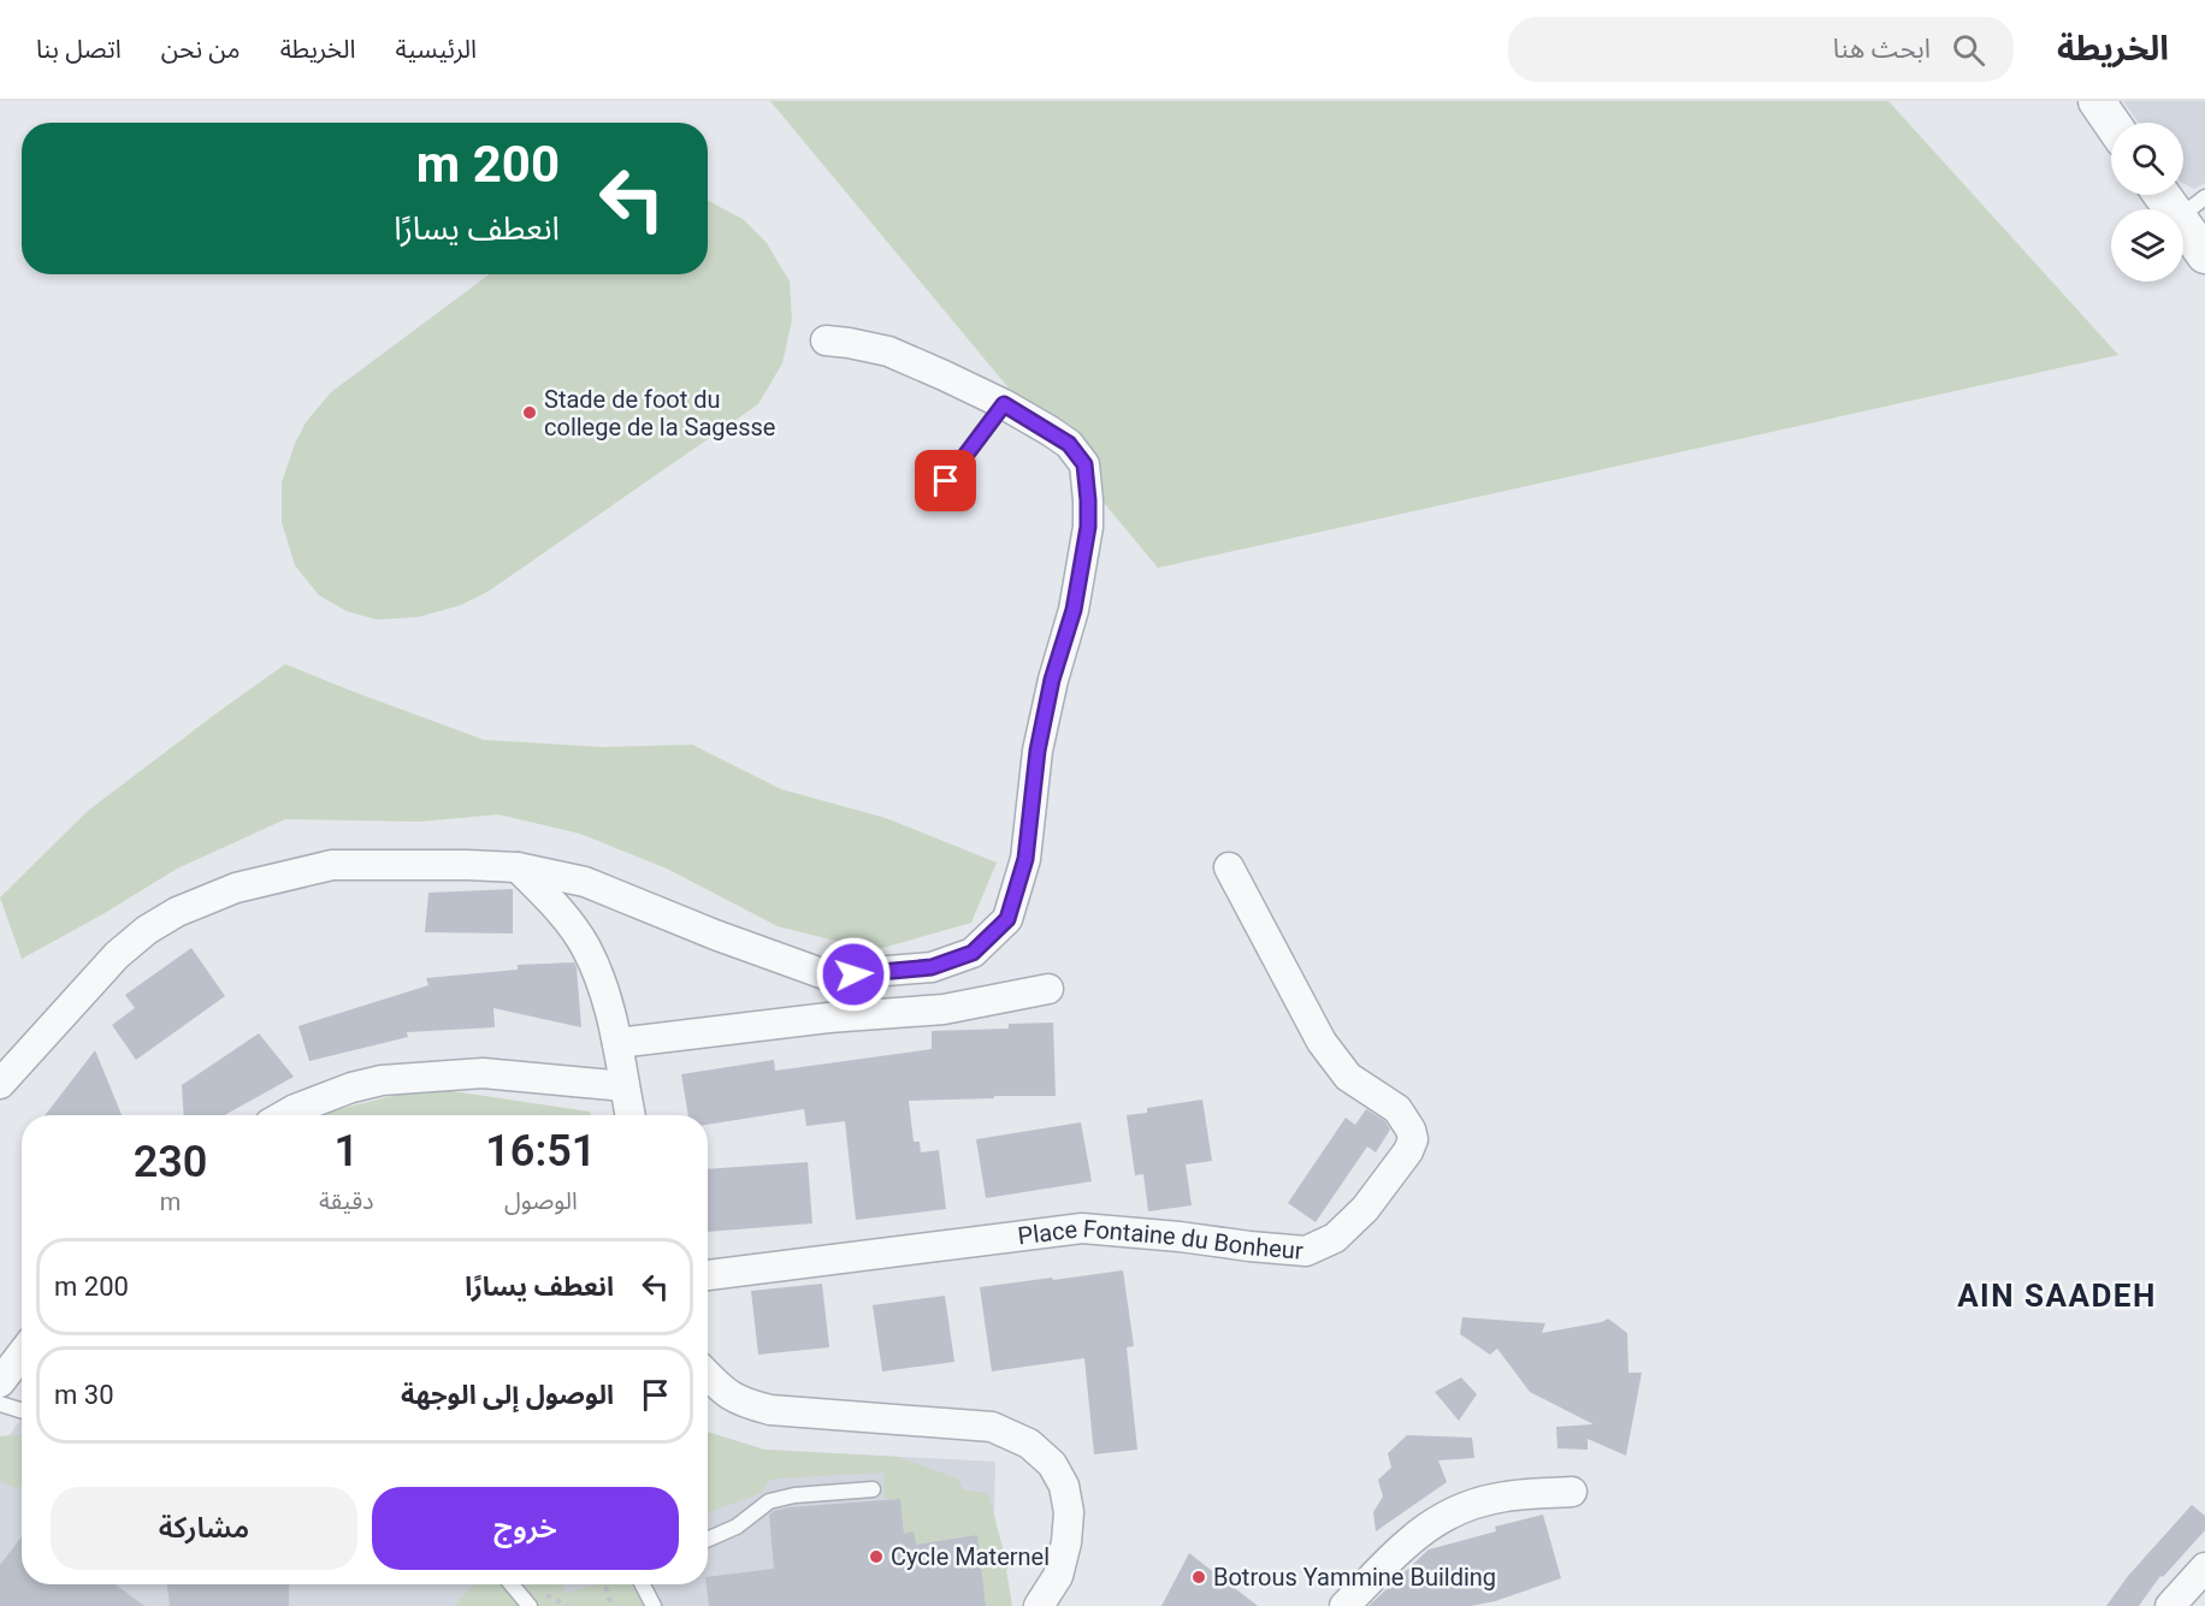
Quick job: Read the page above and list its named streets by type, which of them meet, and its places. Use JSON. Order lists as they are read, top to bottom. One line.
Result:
{"streets":{"street":["Place Fontaine du Bonheur"]},"districts":["AIN SAADEH"],"places":["Stade de foot du college de la Sagesse","Cycle Maternel","Botrous Yammine Building"],"page":{"header":"الخريطة","search":"ابحث هنا","nav":["الرئيسية","الخريطة","من نحن","اتصل بنا"],"turn":["200 m","انعطف يسارًا"],"eta":["16:51","الوصول","1","دقيقة","230","m"],"list":[{"name":"انعطف يسارًا","value":"200 m"},{"name":"الوصول إلى الوجهة","value":"30 m"}],"buttons":["خروج","مشاركة"]}}
